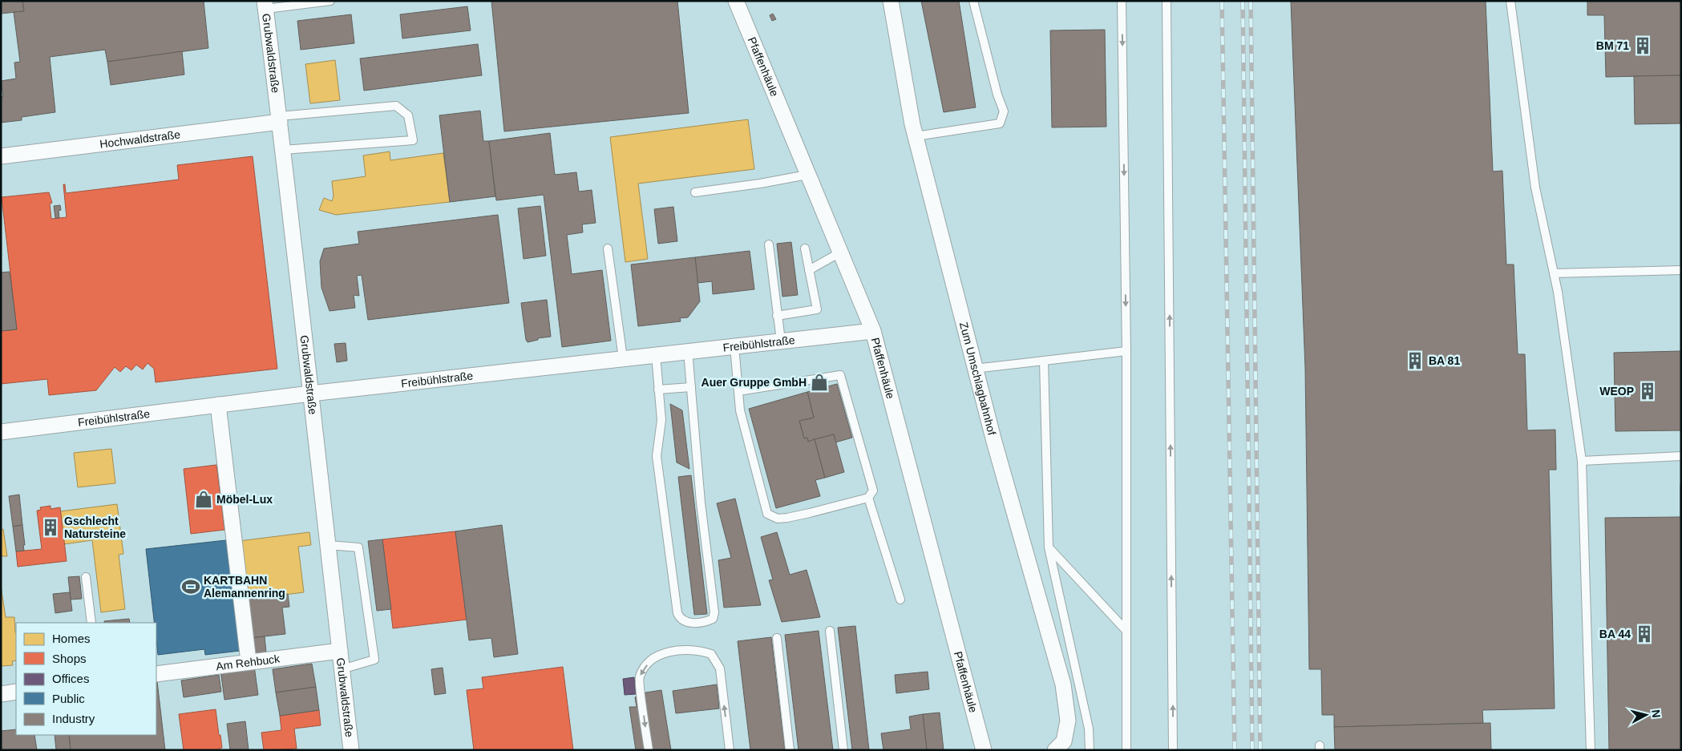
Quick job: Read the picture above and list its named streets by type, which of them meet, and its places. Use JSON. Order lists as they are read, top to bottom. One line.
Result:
{"streets":{"street":["Grubwaldstraße","Pfaffenhäule","Hochwaldstraße","Freibühlstraße","Zum Umschlagbahnhof","Am Rehbuck"]},"crossings":[["Grubwaldstraße","Hochwaldstraße"],["Grubwaldstraße","Freibühlstraße"],["Grubwaldstraße","Am Rehbuck"],["Pfaffenhäule","Freibühlstraße"]],"places":{"building":["BM 71","BA 81","WEOP","Gschlecht Natursteine","BA 44"],"shop":["Auer Gruppe GmbH","Möbel-Lux"],"sports":["KARTBAHN Alemannenring"]},"legend":["Homes","Shops","Offices","Public","Industry"],"north":"right"}
